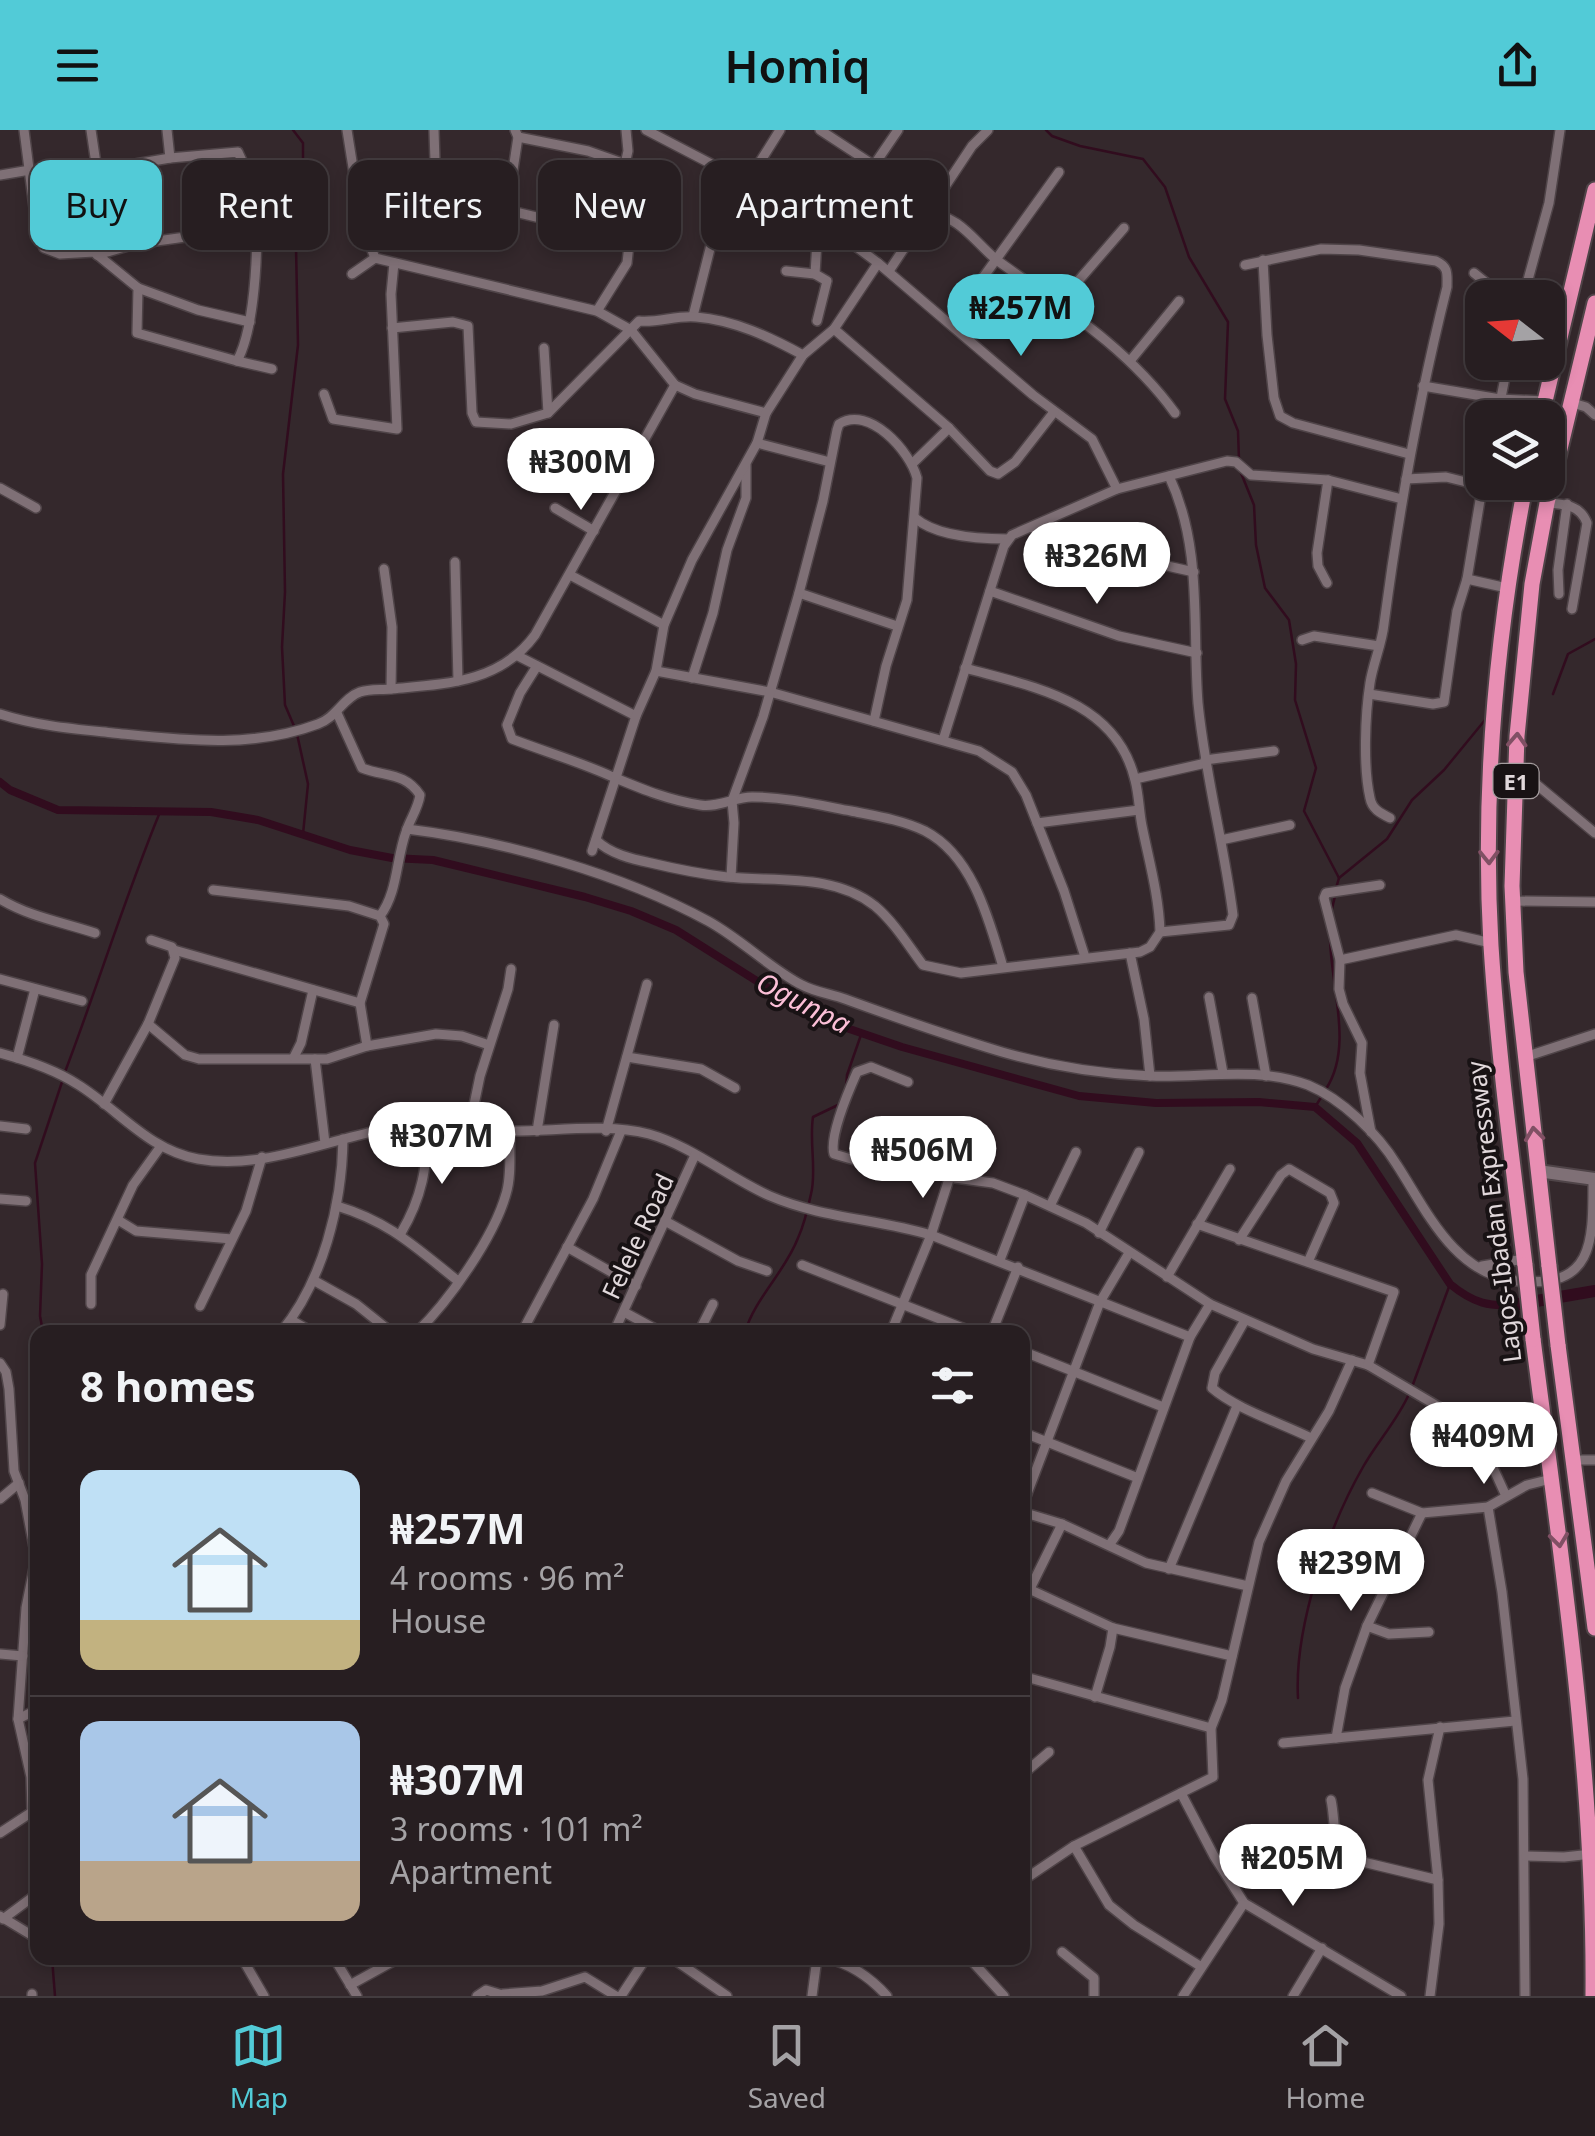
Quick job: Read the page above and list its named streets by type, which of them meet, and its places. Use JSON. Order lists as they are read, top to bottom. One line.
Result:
{"streets":{"highway":["E1","Lagos-Ibadan Expressway"],"street":["Felele Road"]},"water":["Ogunpa"],"north":"left","page":{"header":"Homiq","chip":["Buy","Rent","Filters","New","Apartment"],"price":["₦257M","₦300M","₦326M","₦307M","₦506M","₦409M","₦239M","₦205M"],"heading":"8 homes","list":[{"name":"₦257M","note":"4 rooms · 96 m² · House"},{"name":"₦307M","note":"3 rooms · 101 m² · Apartment"}],"tabs":["Map","Saved","Home"]}}
